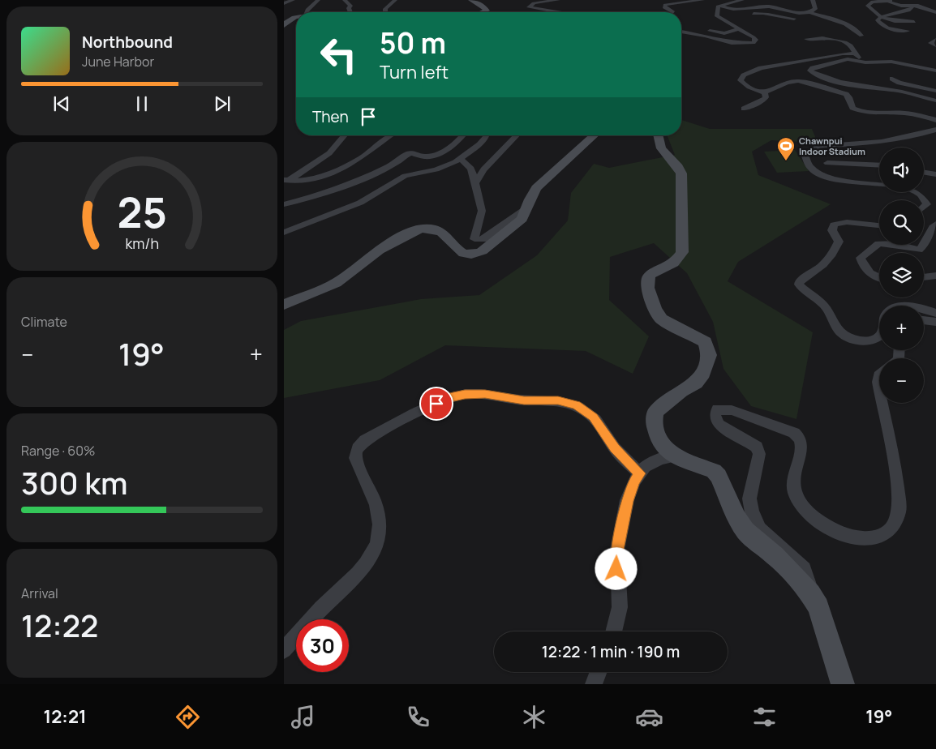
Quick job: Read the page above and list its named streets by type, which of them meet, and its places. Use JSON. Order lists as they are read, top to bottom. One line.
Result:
{"places":{"sports":["Chawnpui Indoor Stadium"]},"page":{"turn":["50 m","Turn left"],"song":["Northbound","June Harbor"],"then":"Then","map_buttons":["+","−"],"tile":["Climate",["Range · 60%","300 km"],["Arrival","12:22"]],"heat":["−","19°","+"],"limit":"30","trip":"12:22 · 1 min · 190 m","tabs":["12:21","19°"],"gauge":["25","km/h"]}}
